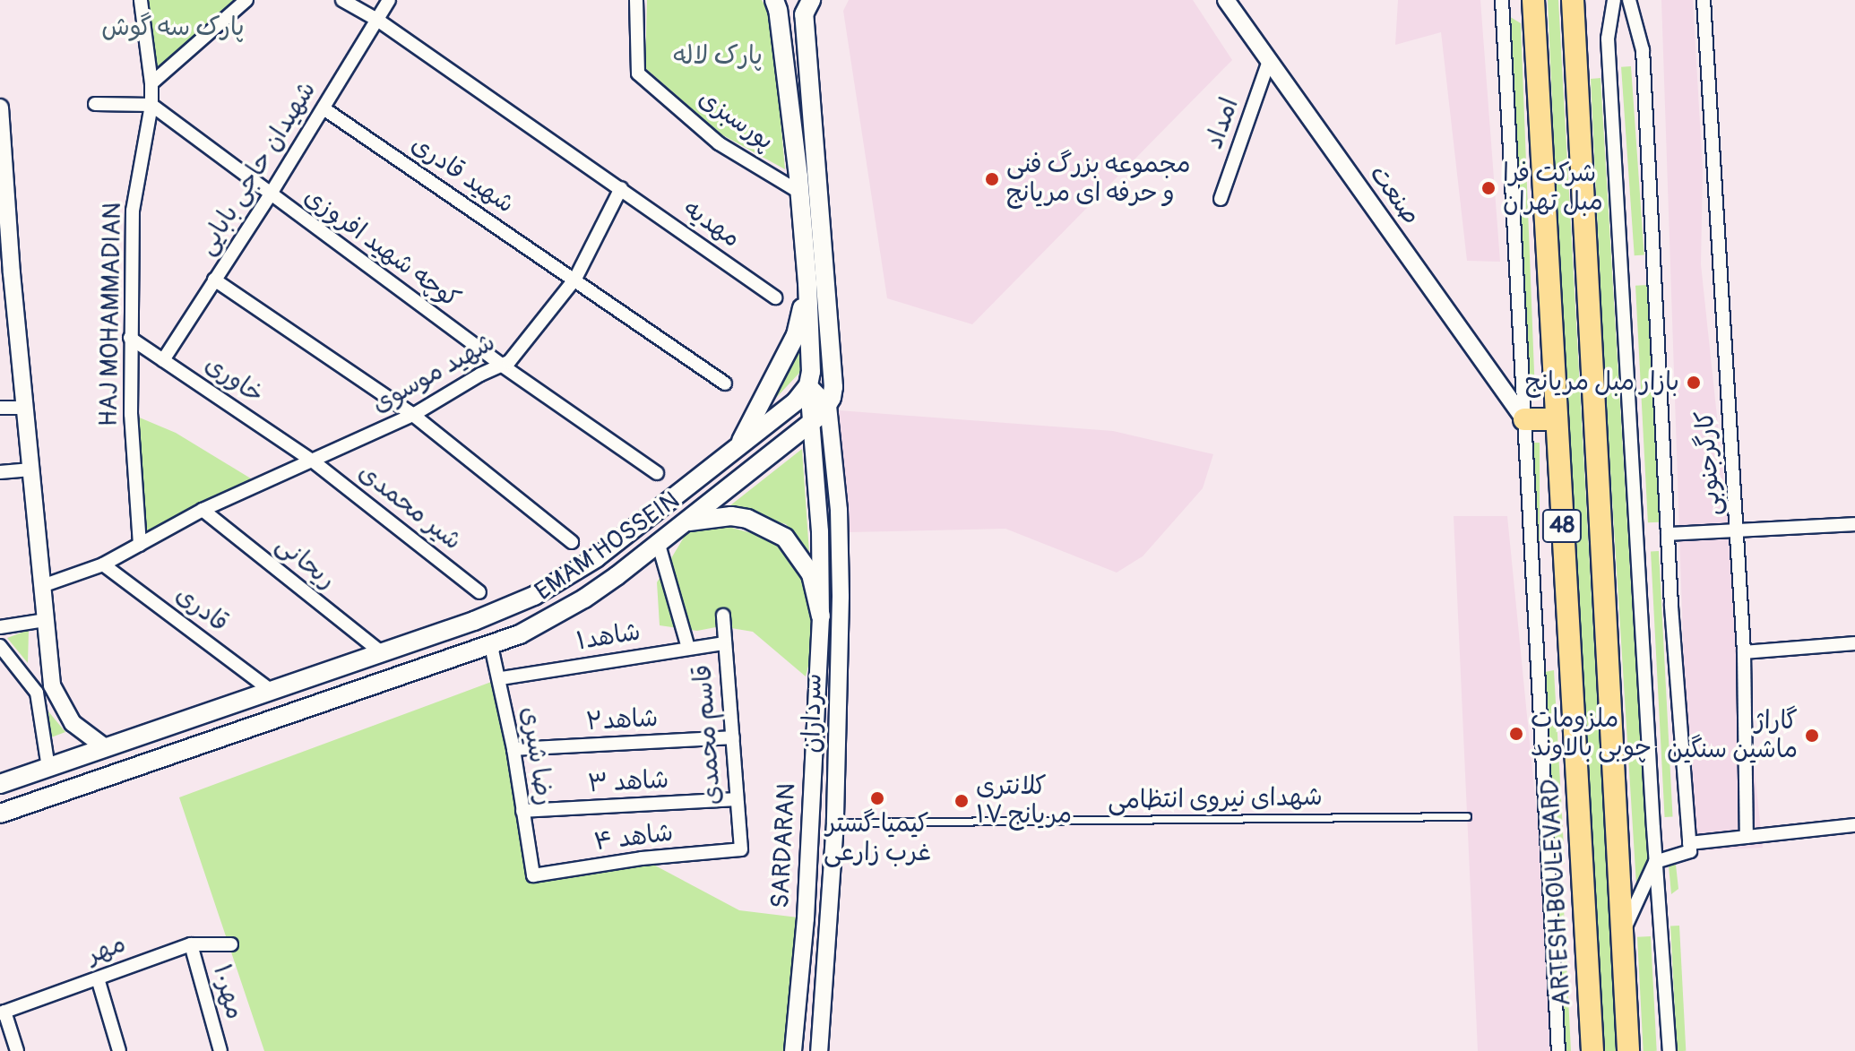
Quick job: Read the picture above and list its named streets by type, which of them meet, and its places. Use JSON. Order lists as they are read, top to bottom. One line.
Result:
{"streets":{"highway":["48","ARTESH BOULEVARD"],"main road":["EMAM HOSSEIN"],"street":["پورسبزی","امداد","شهیدان حاجی بابایی","شهید قادری","صنعت","مهدیه","کوچه شهید افروزی","HAJ MOHAMMADIAN","شهید موسوی","خاوری","کارگرجنوبی","شیر محمدی","ریحانی","قادری","شاهد۱","سرداران","شاهد۲","قاسم محمدی","رضا شیری","شاهد ۳","شاهد ۴","SARDARAN","مهر","مهر۱۰"],"lane":["شهدای نیروی انتظامی"]},"crossings":[["امداد","صنعت"],["شهیدان حاجی بابایی","شهید قادری"],["شهیدان حاجی بابایی","کوچه شهید افروزی"],["شهیدان حاجی بابایی","خاوری"],["شهید قادری","شهید موسوی"],["مهدیه","شهید موسوی"],["کوچه شهید افروزی","HAJ MOHAMMADIAN"],["کوچه شهید افروزی","شهید موسوی"],["HAJ MOHAMMADIAN","شهید موسوی"],["HAJ MOHAMMADIAN","خاوری"],["شهید موسوی","خاوری"],["شهید موسوی","شیر محمدی"],["شهید موسوی","ریحانی"],["شهید موسوی","قادری"],["خاوری","شیر محمدی"],["EMAM HOSSEIN","ریحانی"],["EMAM HOSSEIN","قادری"],["EMAM HOSSEIN","سرداران"],["EMAM HOSSEIN","رضا شیری"],["EMAM HOSSEIN","SARDARAN"],["شاهد۱","قاسم محمدی"],["شاهد۱","رضا شیری"],["سرداران","شهدای نیروی انتظامی"],["شاهد۲","قاسم محمدی"],["شاهد۲","رضا شیری"],["قاسم محمدی","شاهد ۳"],["قاسم محمدی","شاهد ۴"],["رضا شیری","شاهد ۳"],["رضا شیری","شاهد ۴"],["مهر","مهر۱۰"]],"parks":["پارک سه گوش","پارک لاله"],"places":["مجموعه بزرگ فنی و حرفه ای مریانج","شرکت فرا مبل تهران","بازار مبل مریانج","ملزومات چوبی بالاوند","گاراژ ماشین سنگین","کیمیا گستر غرب زارعی","کلانتری ۱۷ مریانج"]}
